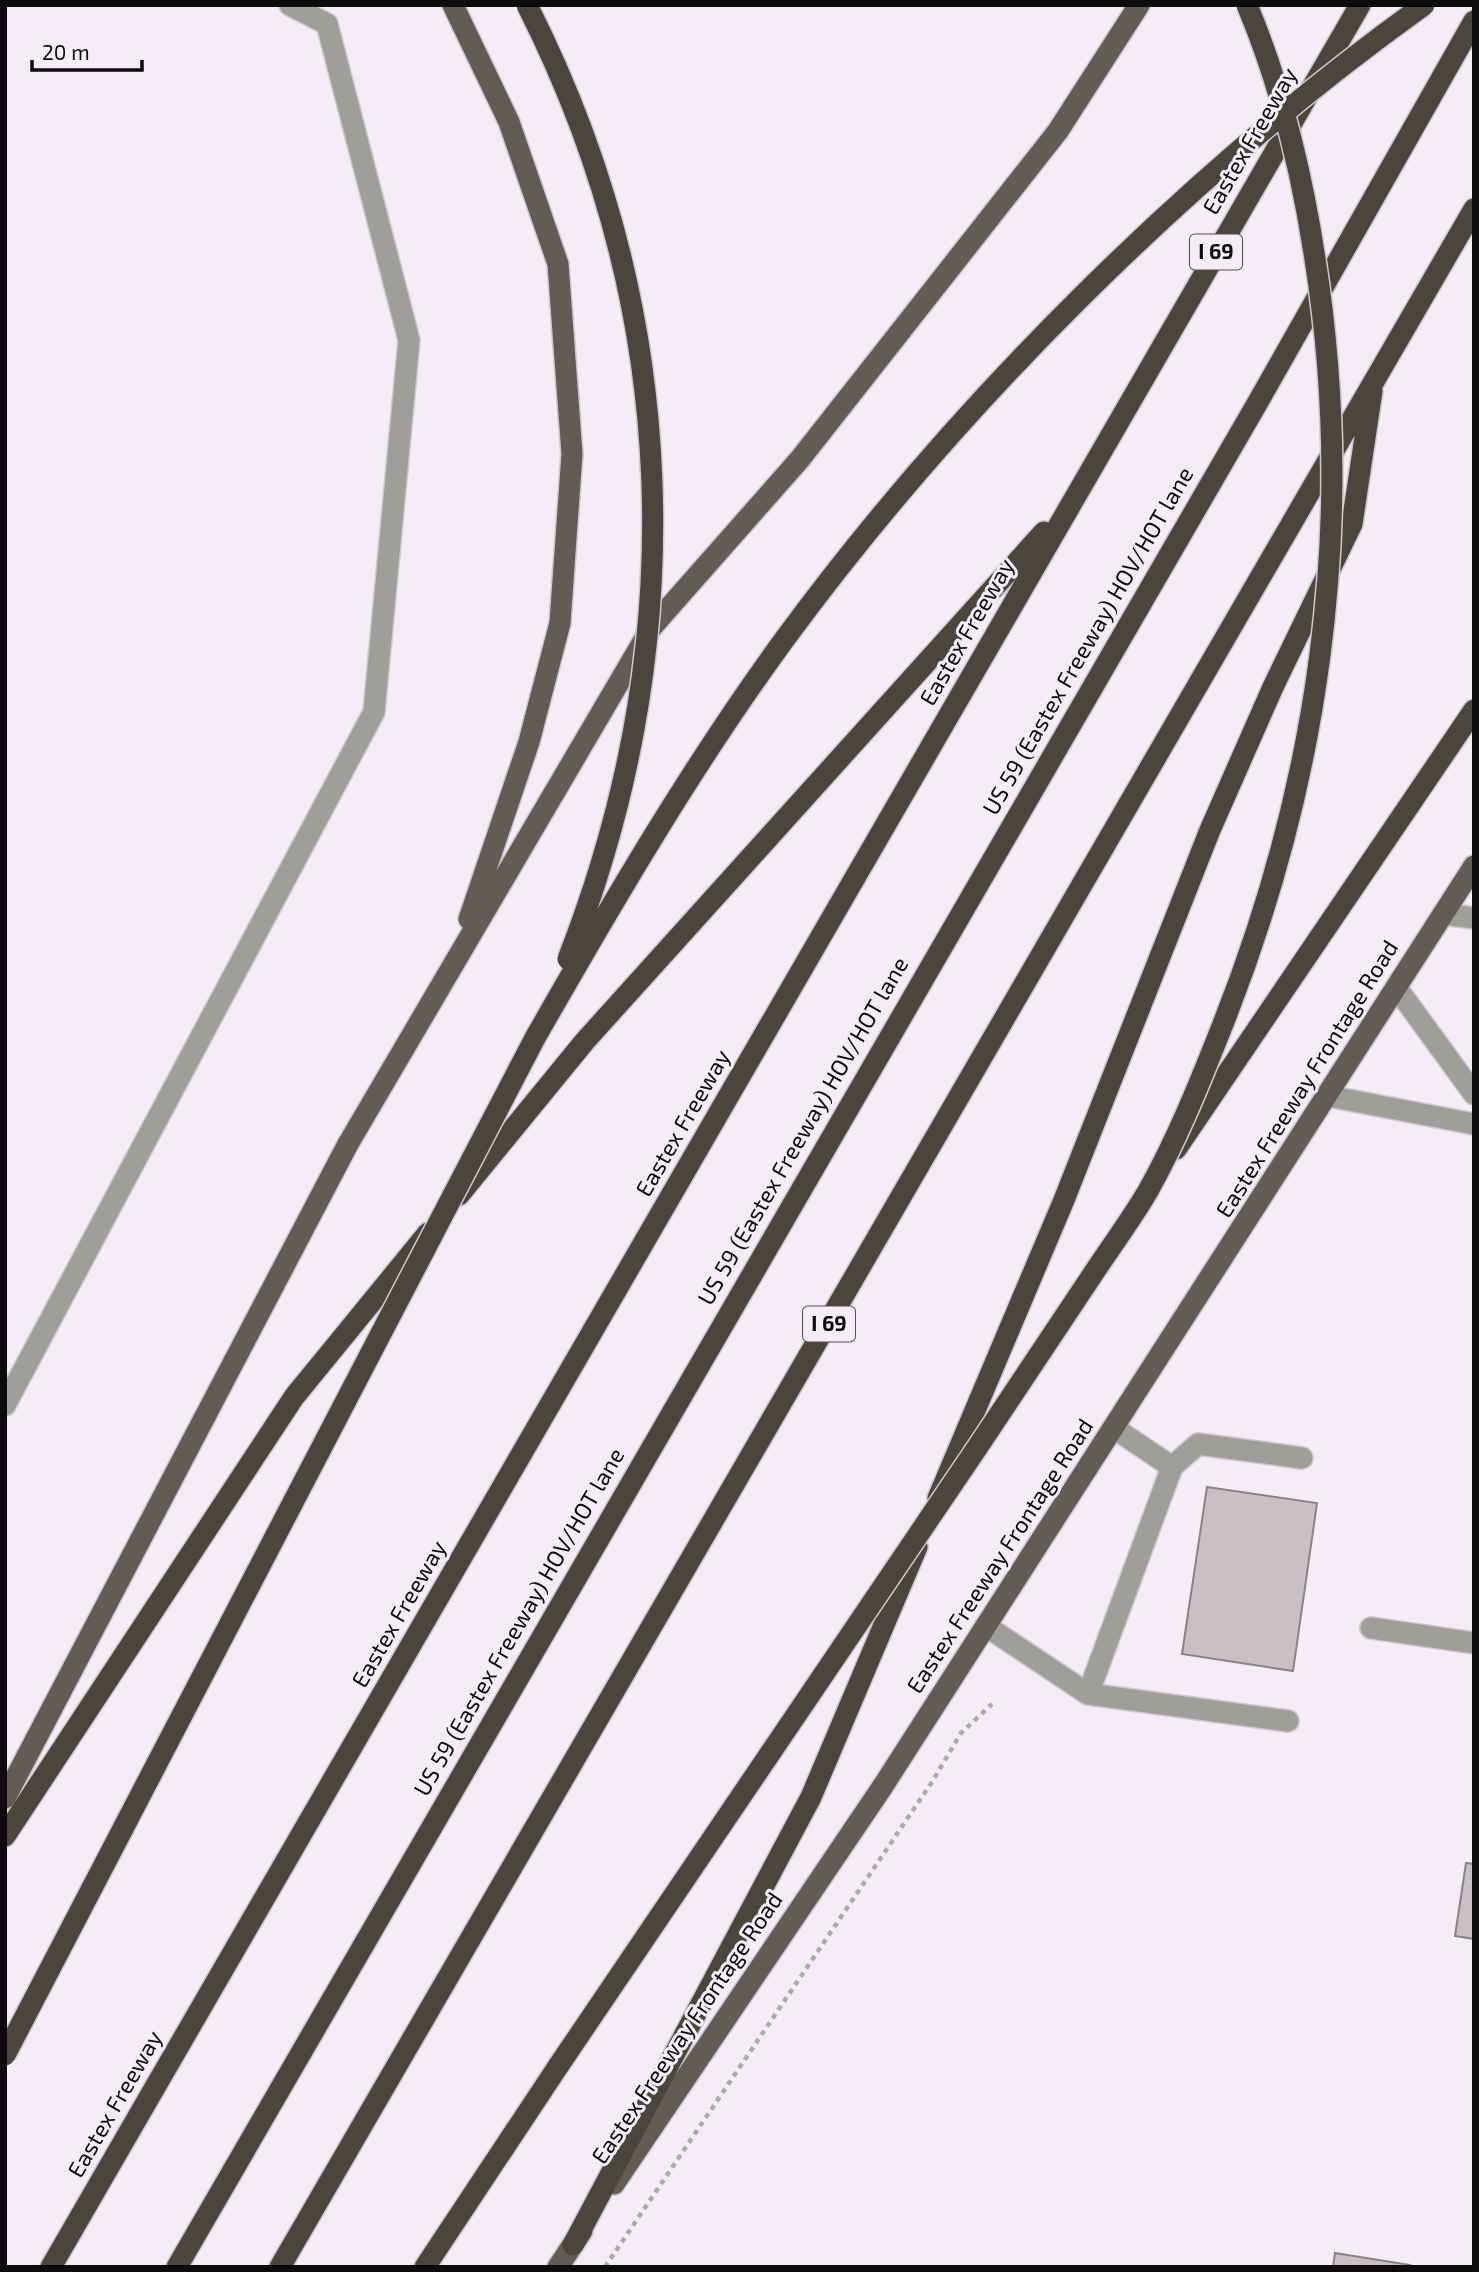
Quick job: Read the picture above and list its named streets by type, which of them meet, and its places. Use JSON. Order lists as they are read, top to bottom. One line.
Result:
{"streets":{"highway":["Eastex Freeway","I 69","US 59 (Eastex Freeway) HOV/HOT lane"],"main road":["Eastex Freeway Frontage Road"]},"scale_bar":"20 m"}
